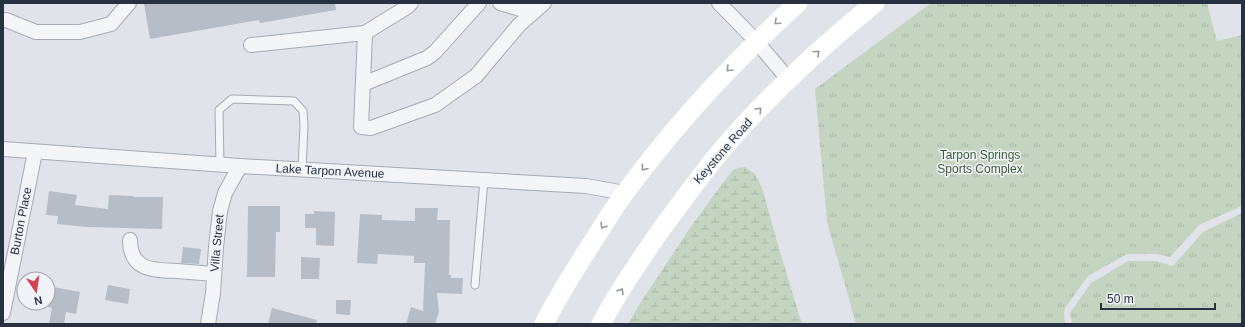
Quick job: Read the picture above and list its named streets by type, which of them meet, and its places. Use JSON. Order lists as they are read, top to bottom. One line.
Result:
{"streets":{"main road":["Keystone Road"],"street":["Lake Tarpon Avenue","Burton Place","Villa Street"]},"crossings":[["Lake Tarpon Avenue","Burton Place"],["Lake Tarpon Avenue","Villa Street"]],"parks":["Tarpon Springs Sports Complex"],"scale_bar":"50 m","north":"bottom"}
